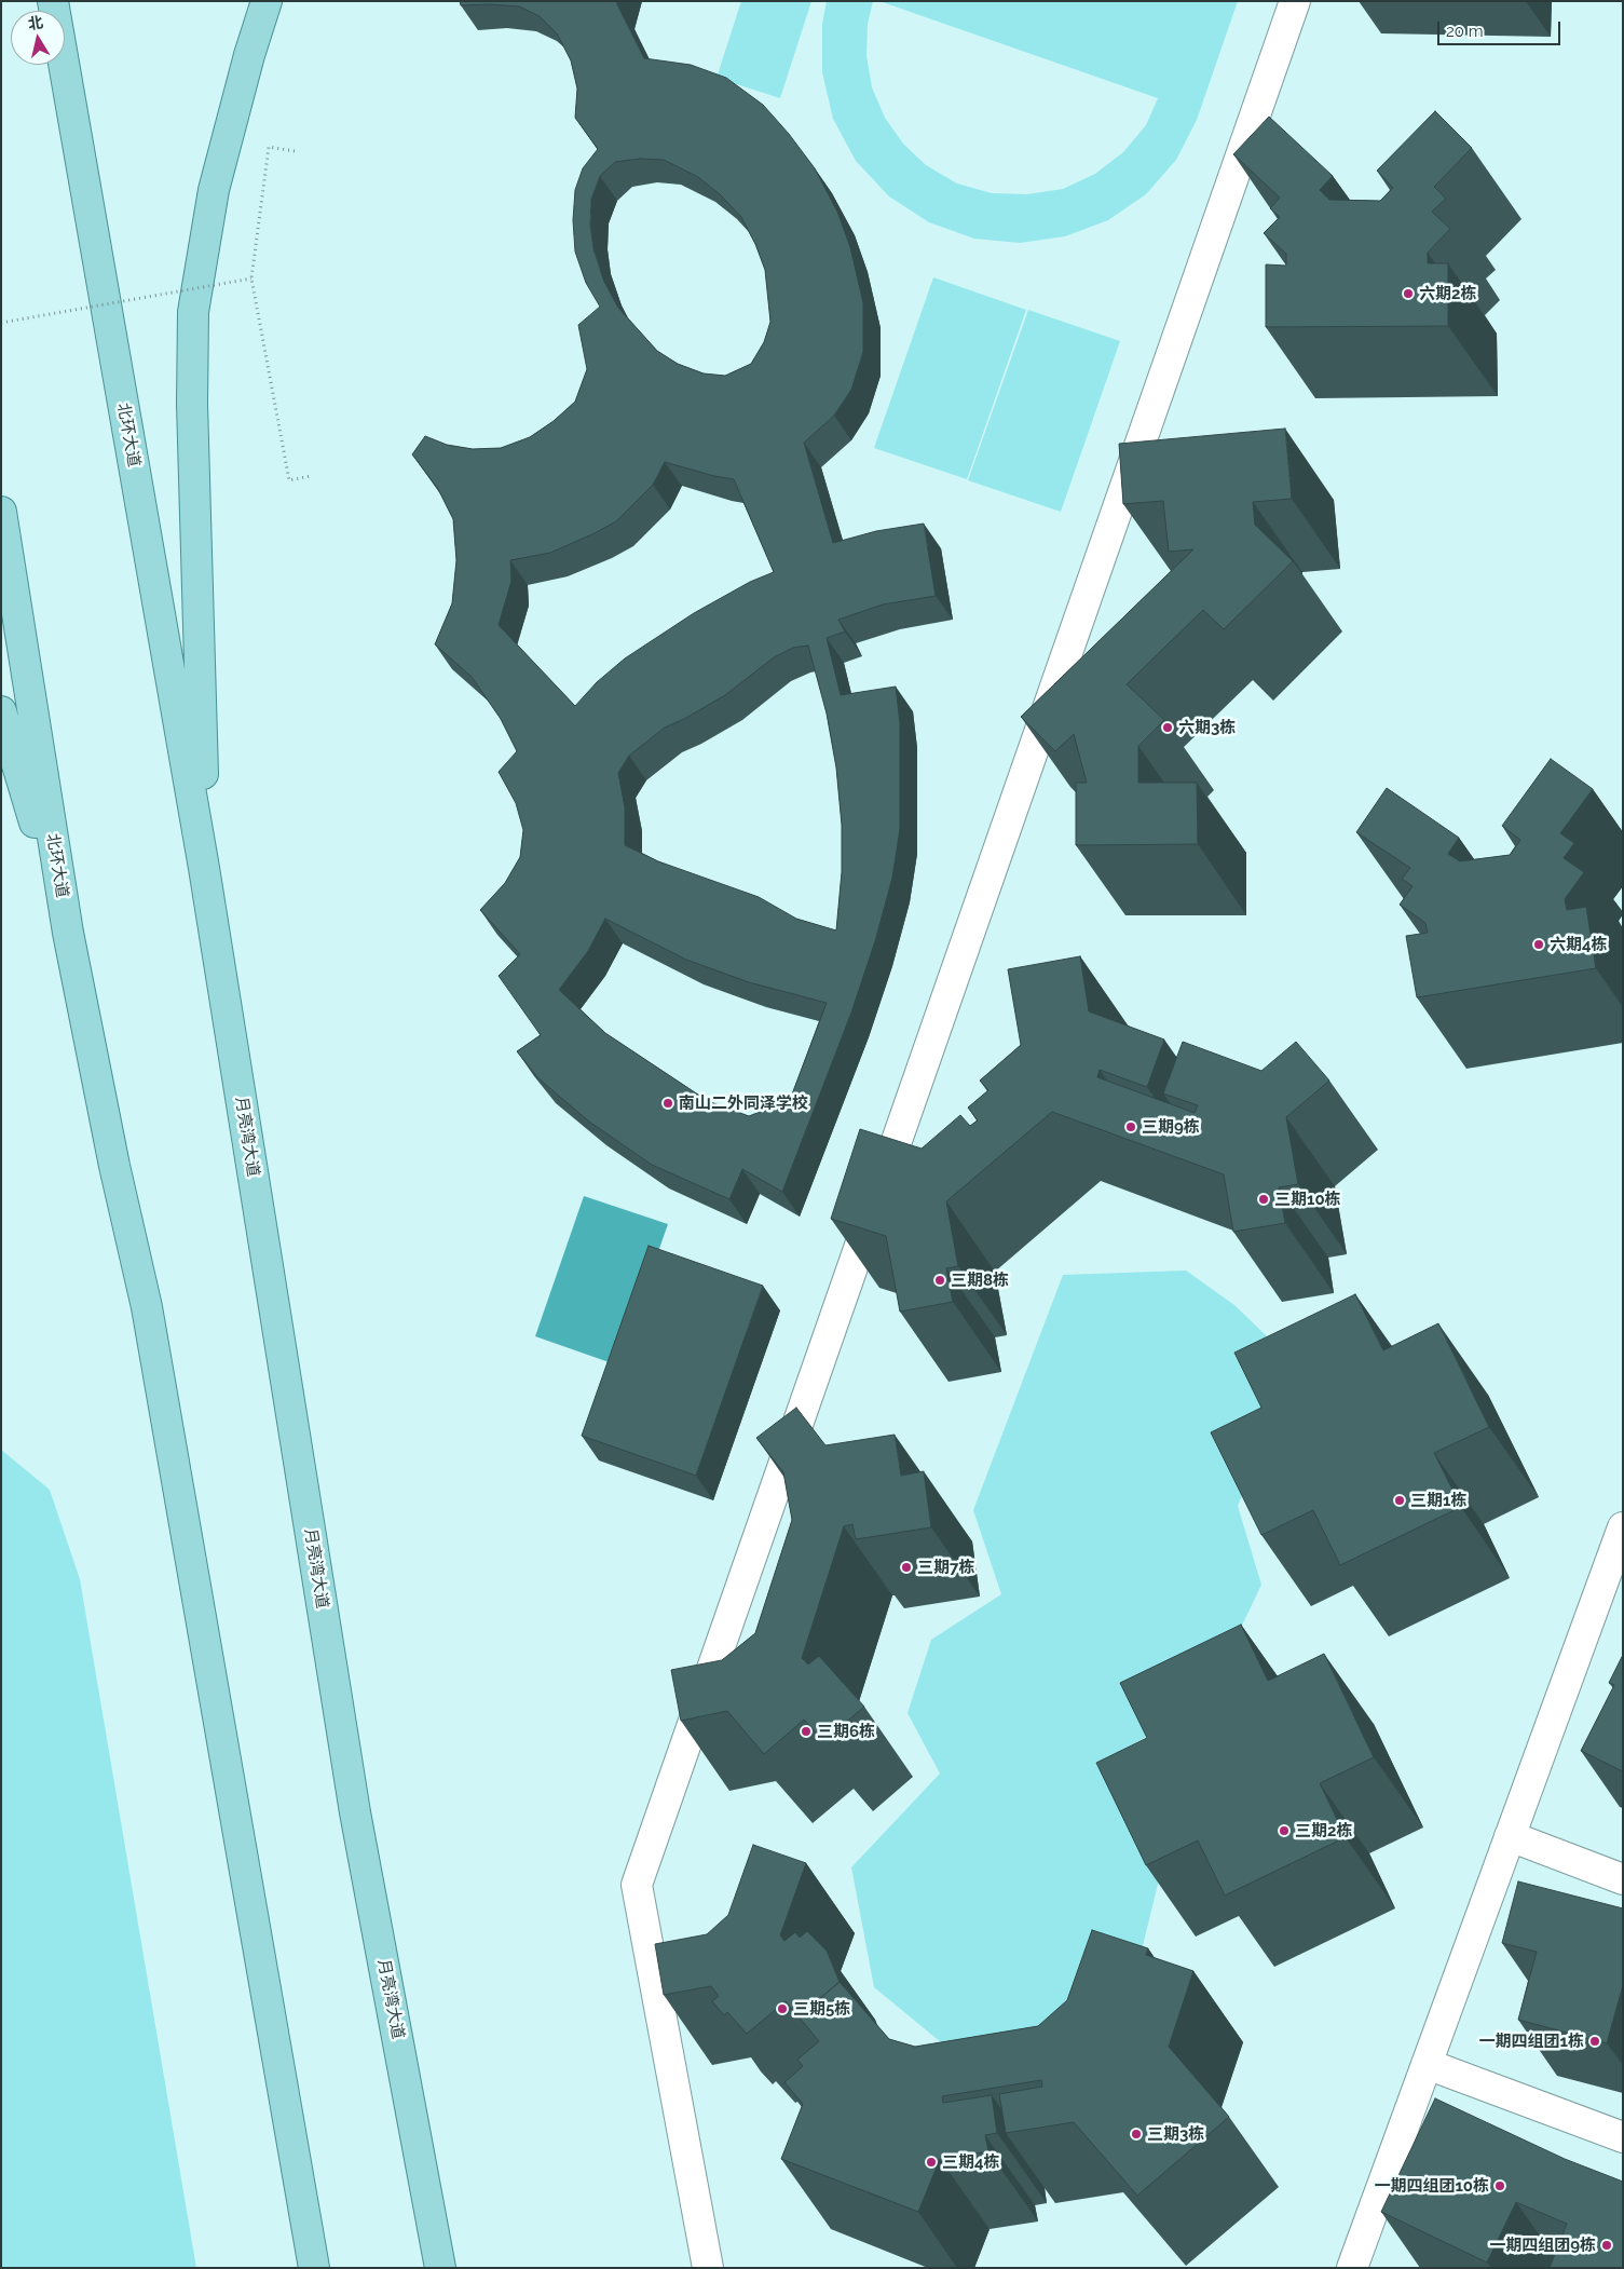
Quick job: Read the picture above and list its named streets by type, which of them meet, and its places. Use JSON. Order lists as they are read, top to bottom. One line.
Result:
{"streets":{"main road":["北环大道","月亮湾大道"]},"crossings":[["北环大道","月亮湾大道"]],"places":["六期2栋","六期3栋","六期4栋","南山二外同泽学校","三期9栋","三期10栋","三期8栋","三期1栋","三期7栋","三期6栋","三期2栋","三期5栋","一期四组团1栋","三期3栋","三期4栋","一期四组团10栋","一期四组团9栋"],"scale_bar":"20 m","north":"top"}
